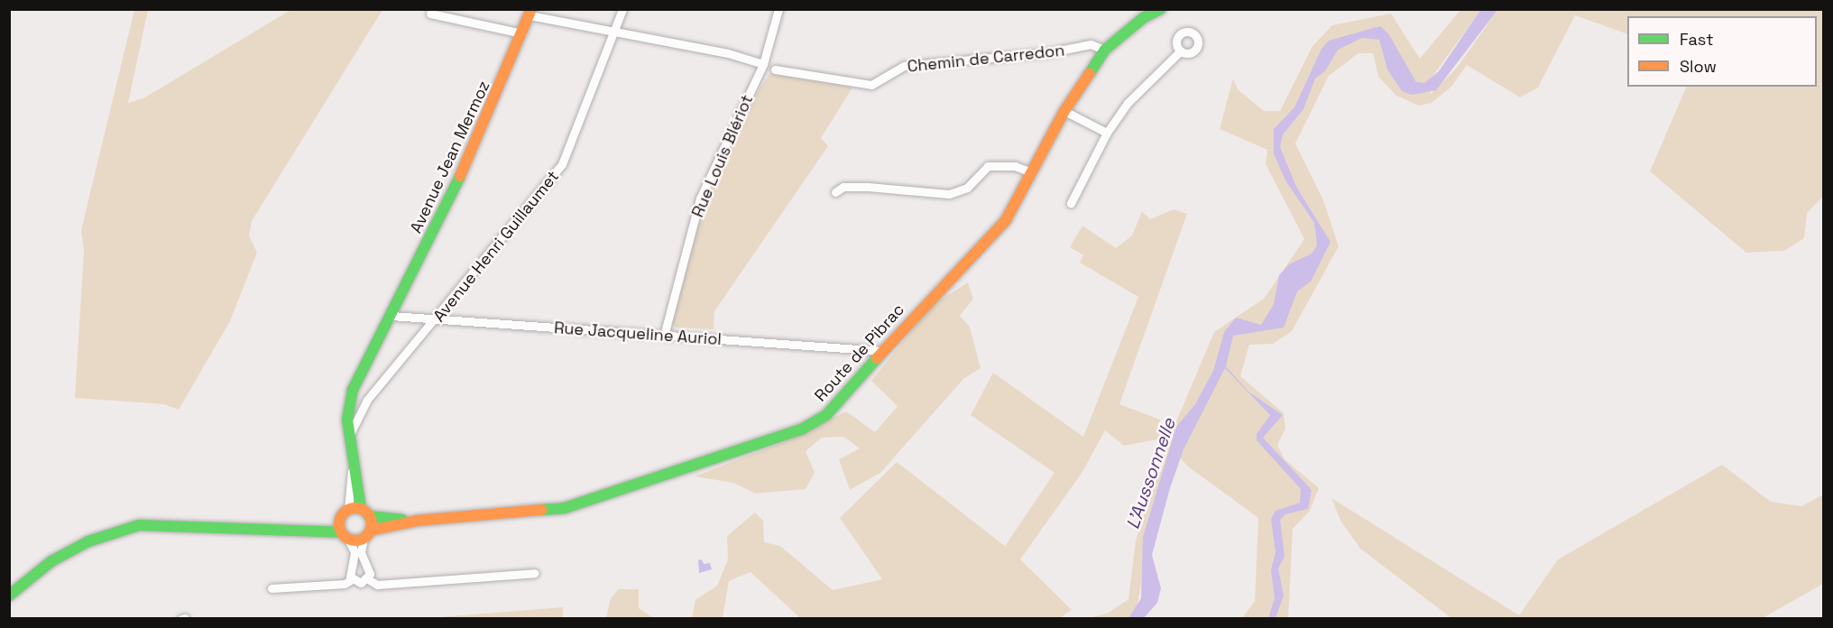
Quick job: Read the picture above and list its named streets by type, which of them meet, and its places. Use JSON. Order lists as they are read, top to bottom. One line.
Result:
{"streets":{"main road":["Avenue Jean Mermoz","Route de Pibrac"],"street":["Chemin de Carredon","Rue Louis Blériot","Avenue Henri Guillaumet","Rue Jacqueline Auriol"]},"crossings":[["Chemin de Carredon","Route de Pibrac"],["Rue Louis Blériot","Rue Jacqueline Auriol"],["Avenue Jean Mermoz","Avenue Henri Guillaumet"],["Avenue Jean Mermoz","Rue Jacqueline Auriol"],["Avenue Jean Mermoz","Route de Pibrac"],["Avenue Henri Guillaumet","Rue Jacqueline Auriol"],["Rue Jacqueline Auriol","Route de Pibrac"]],"water":["L'Aussonnelle"],"legend":["Fast","Slow"]}
